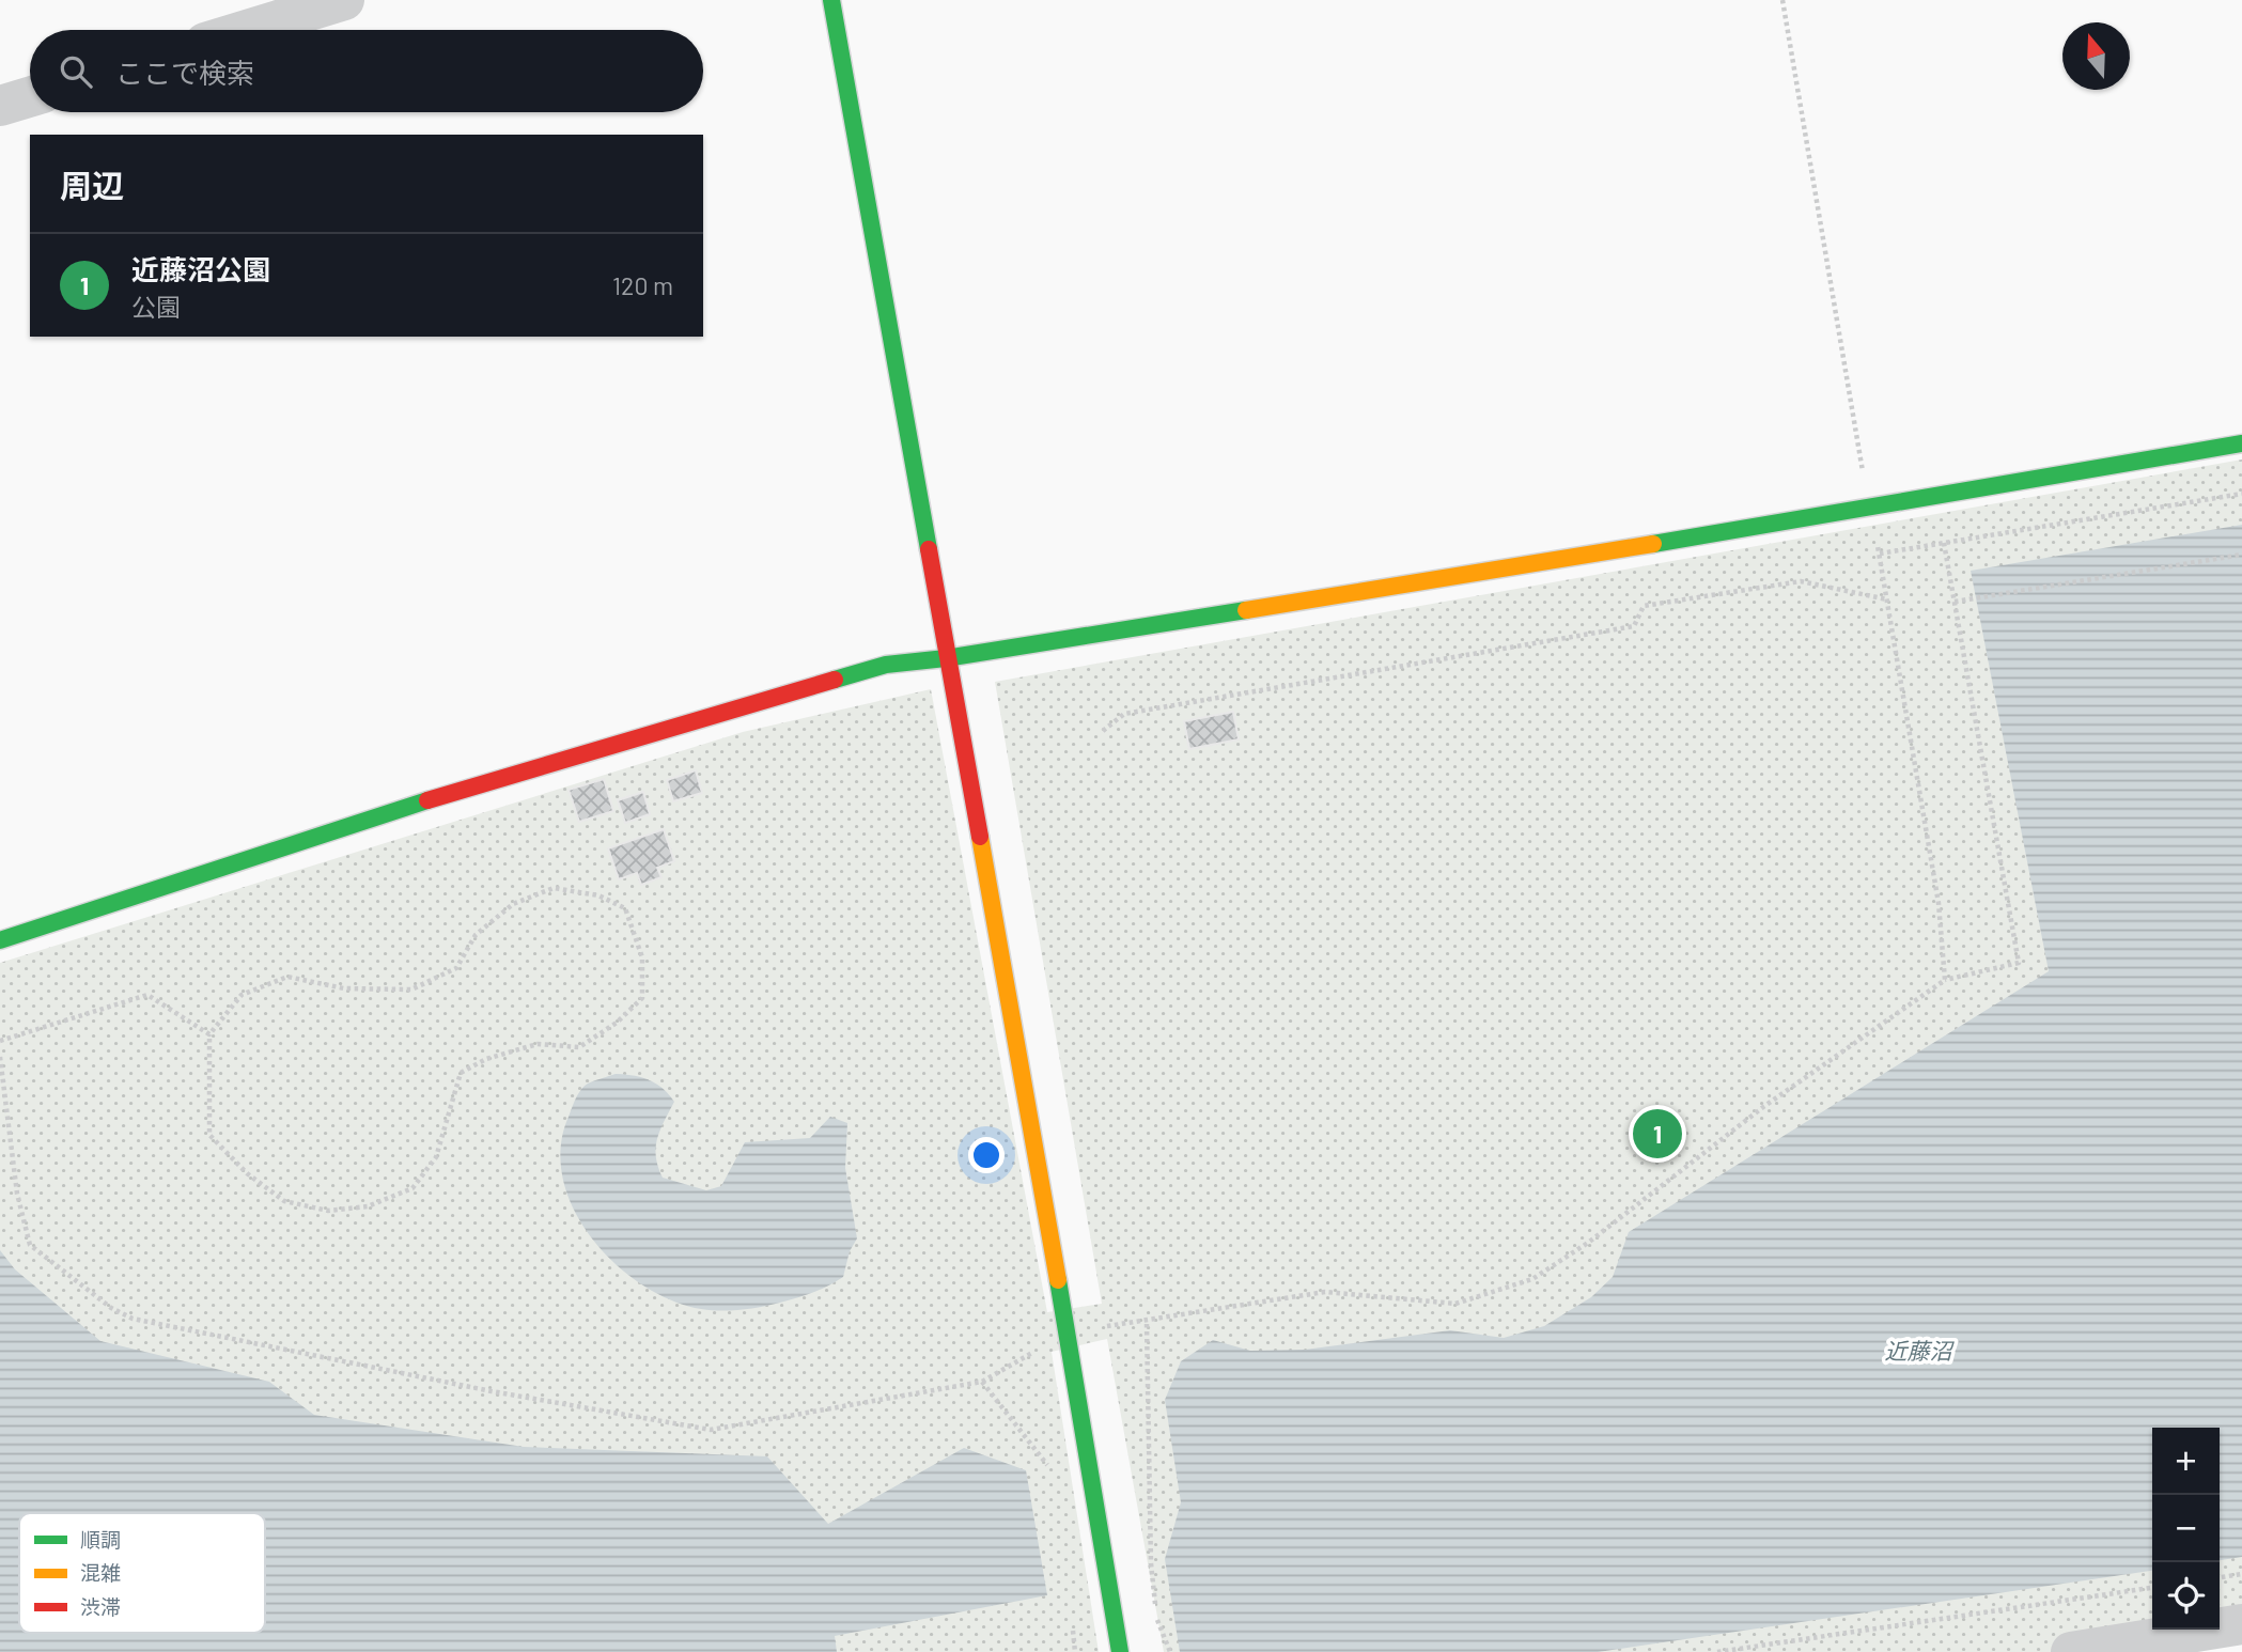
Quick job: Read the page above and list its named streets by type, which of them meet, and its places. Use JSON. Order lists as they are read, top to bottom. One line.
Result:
{"water":["近藤沼"],"legend":["順調","混雑","渋滞"],"north":"top","page":{"search":"ここで検索","heading":"周辺","list":[{"mark":"1","name":"近藤沼公園","note":"公園","value":"120 m"}],"pins":"1","map_buttons":["+","−"]}}
